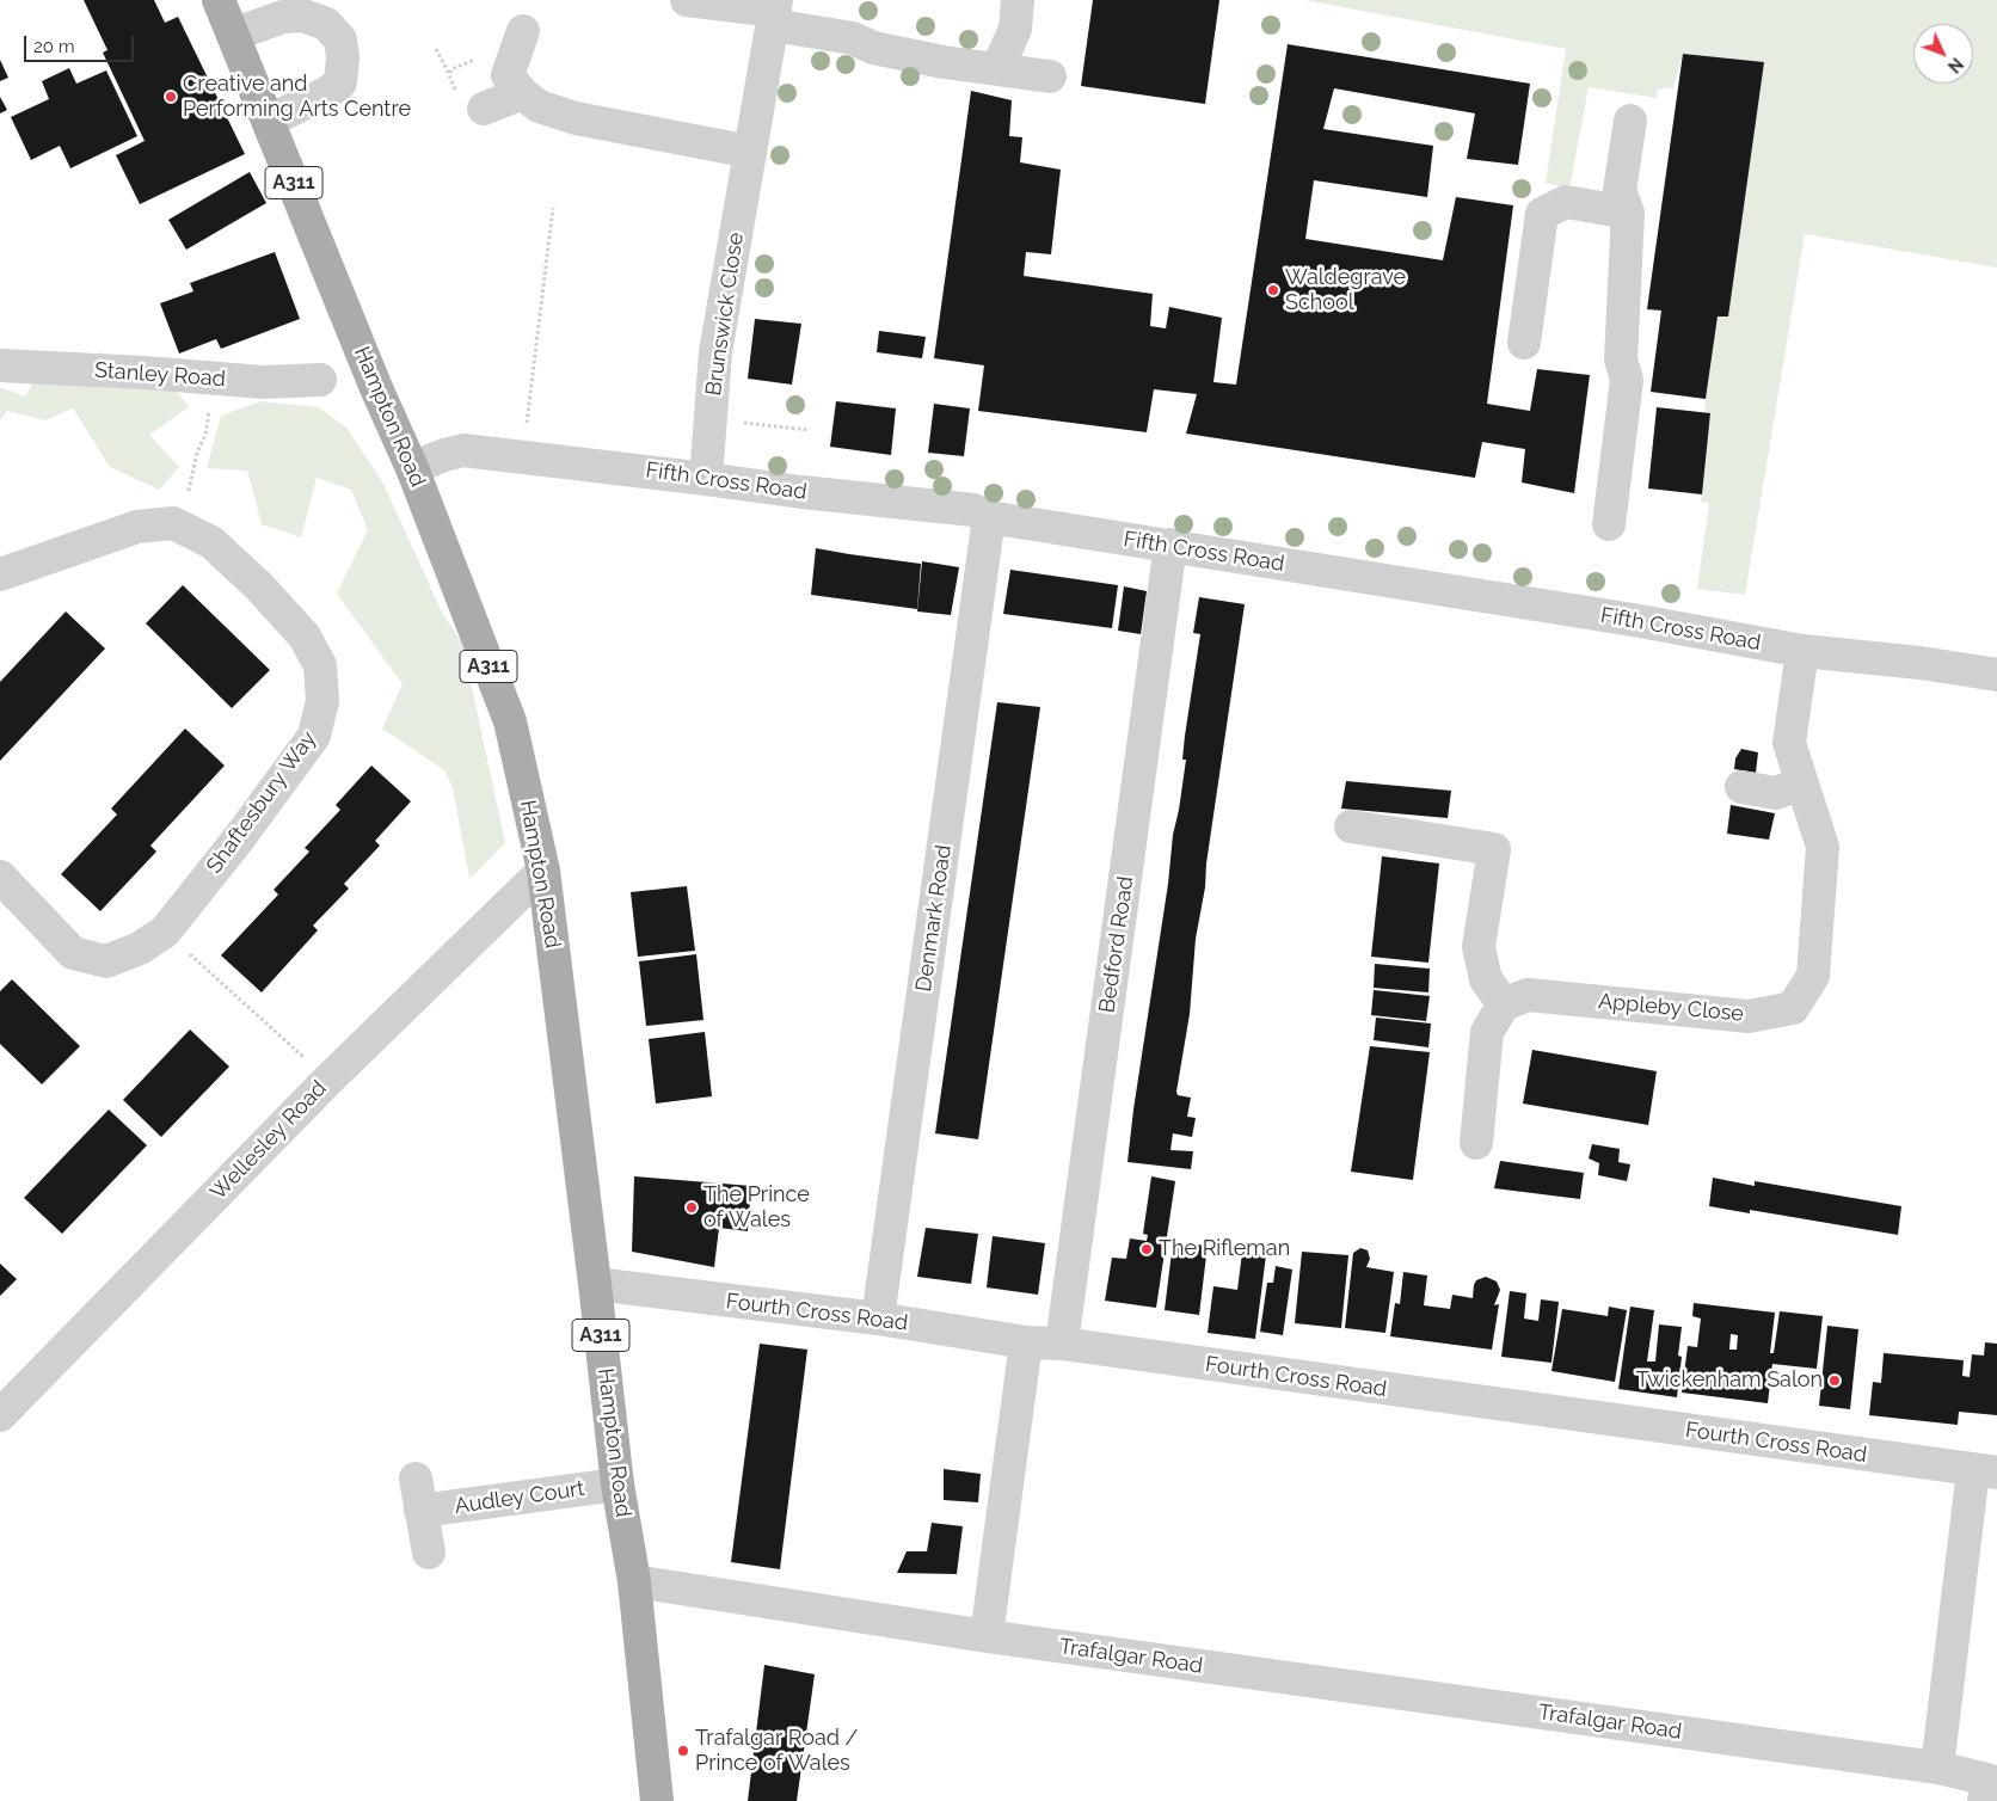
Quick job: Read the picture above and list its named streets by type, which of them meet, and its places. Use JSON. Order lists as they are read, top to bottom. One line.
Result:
{"streets":{"main road":["A311","Hampton Road"],"street":["Brunswick Close","Stanley Road","Fifth Cross Road","Shaftesbury Way","Denmark Road","Bedford Road","Appleby Close","Wellesley Road","Fourth Cross Road","Audley Court","Trafalgar Road"]},"crossings":[["Brunswick Close","Fifth Cross Road"],["Hampton Road","Fifth Cross Road"],["Hampton Road","Wellesley Road"],["Hampton Road","Fourth Cross Road"],["Hampton Road","Audley Court"],["Hampton Road","Trafalgar Road"],["Fifth Cross Road","Denmark Road"],["Fifth Cross Road","Bedford Road"],["Fifth Cross Road","Appleby Close"],["Denmark Road","Fourth Cross Road"],["Bedford Road","Fourth Cross Road"]],"places":["Creative and Performing Arts Centre","Waldegrave School","The Prince of Wales","The Rifleman","Twickenham Salon","Trafalgar Road / Prince of Wales"],"scale_bar":"20 m","north":"bottom right"}
